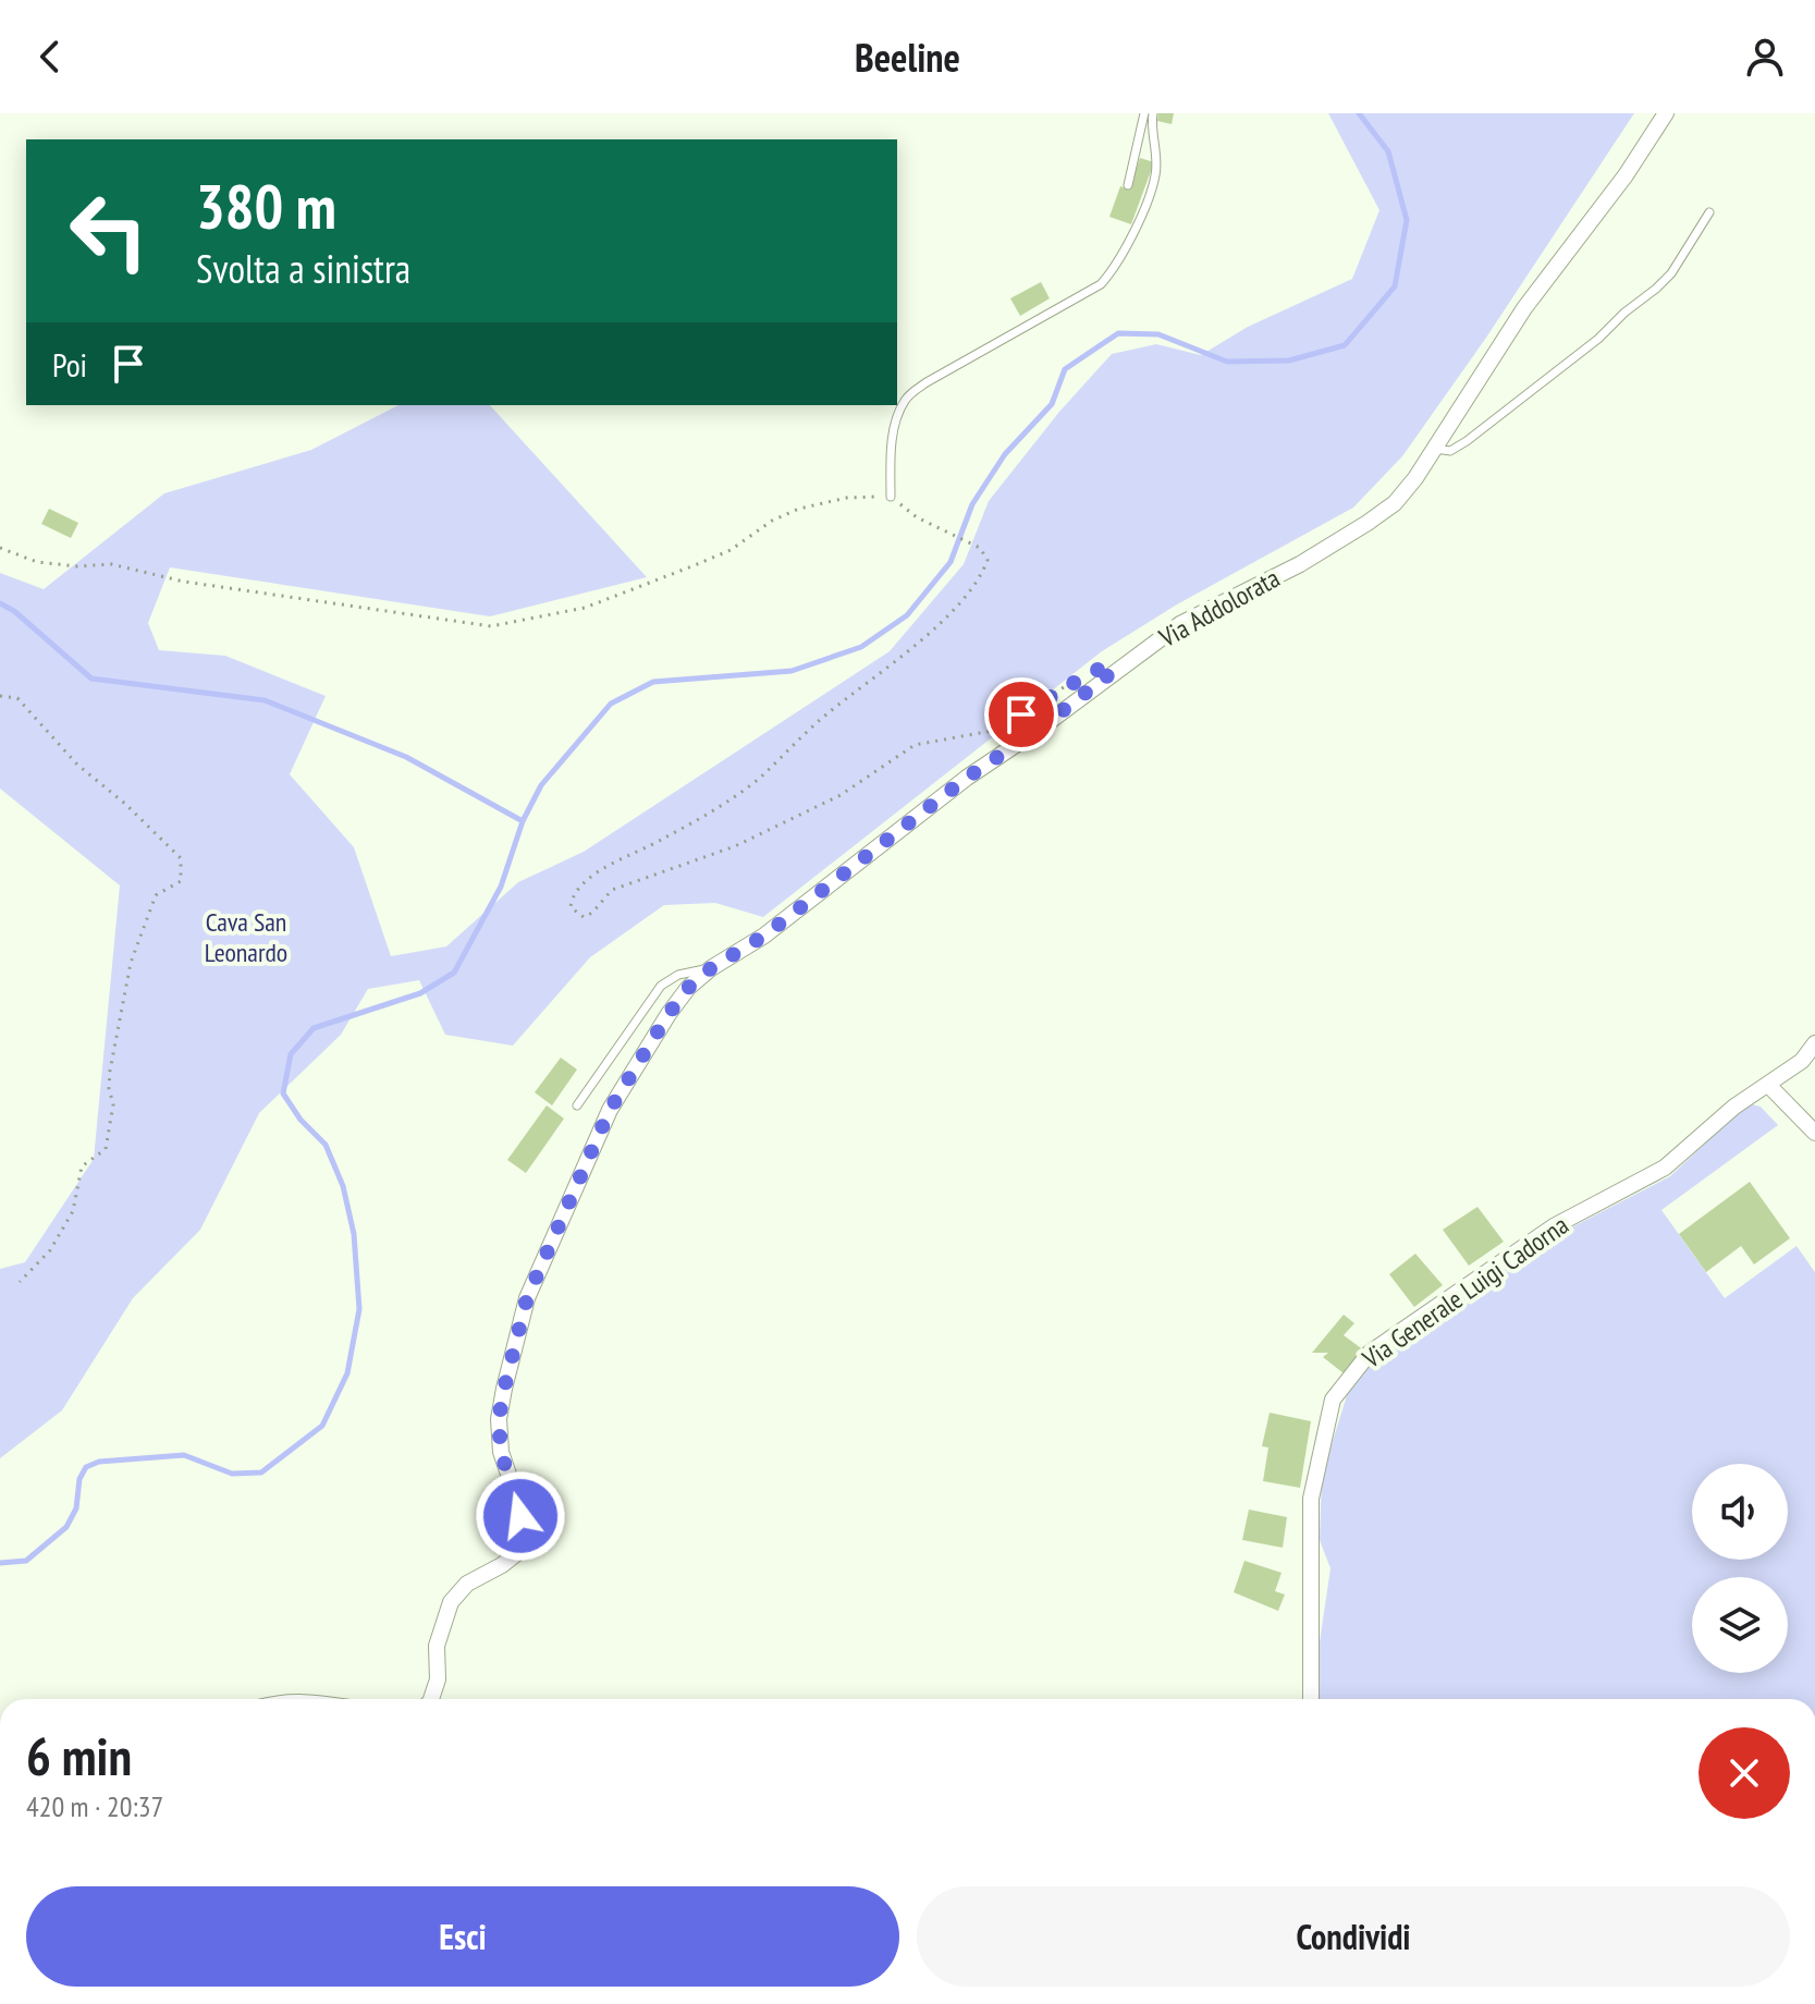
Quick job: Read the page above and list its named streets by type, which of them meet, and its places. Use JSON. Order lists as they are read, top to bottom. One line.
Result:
{"streets":{"street":["Via Addolorata","Via Generale Luigi Cadorna"]},"parks":["Cava San Leonardo"],"page":{"header":"Beeline","turn":["380 m","Svolta a sinistra"],"then":"Poi","heading":["6 min","420 m · 20:37"],"buttons":["Esci","Condividi"]}}
